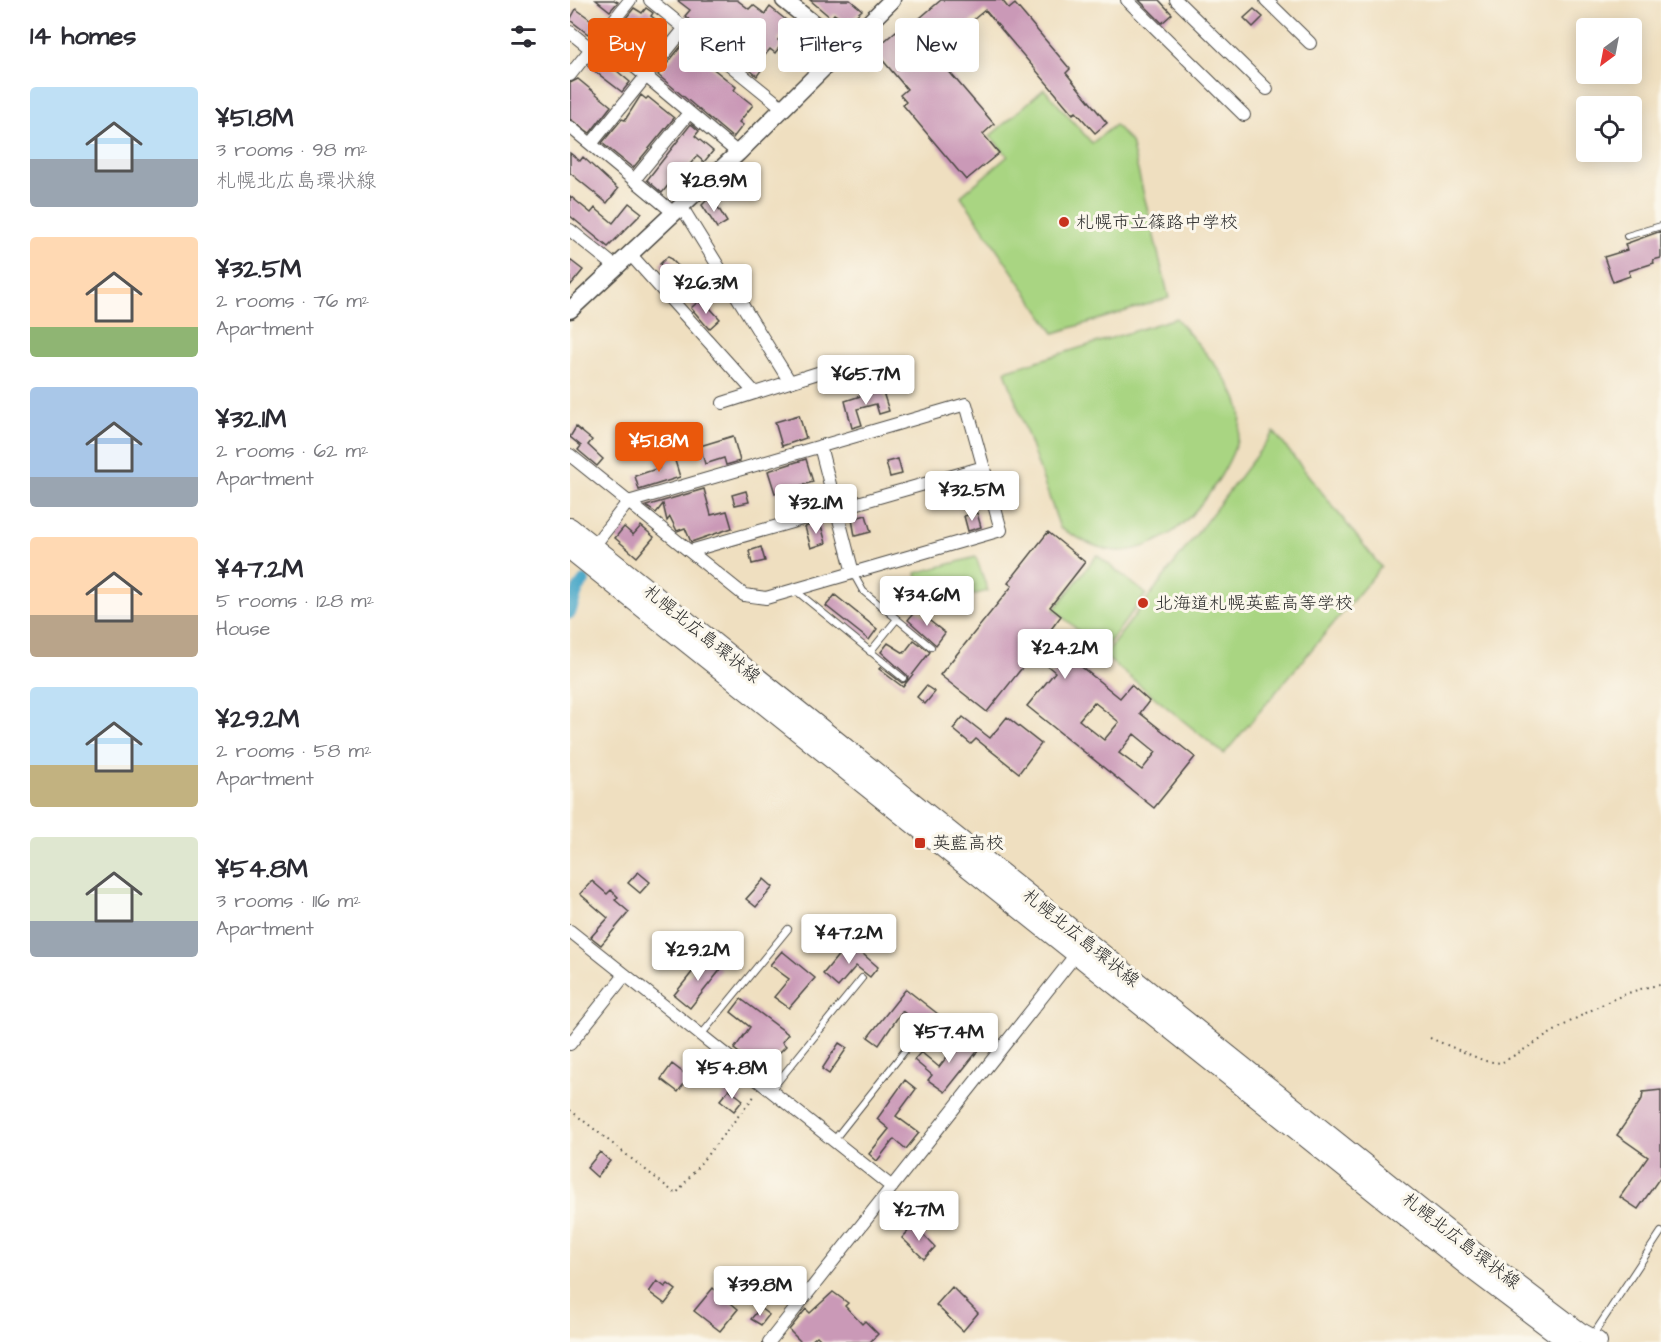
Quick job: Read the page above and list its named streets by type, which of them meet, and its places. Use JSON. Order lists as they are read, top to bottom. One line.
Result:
{"streets":{"main road":["札幌北広島環状線"]},"places":{"other":["札幌市立篠路中学校","北海道札幌英藍高等学校"],"transit":["英藍高校"]},"north":"bottom left","page":{"heading":"14 homes","chip":["Buy","Rent","Filters","New"],"list":[{"name":"¥51.8M","note":"3 rooms · 98 m² · 札幌北広島環状線"},{"name":"¥32.5M","note":"2 rooms · 76 m² · Apartment"},{"name":"¥32.1M","note":"2 rooms · 62 m² · Apartment"},{"name":"¥47.2M","note":"5 rooms · 128 m² · House"},{"name":"¥29.2M","note":"2 rooms · 58 m² · Apartment"},{"name":"¥54.8M","note":"3 rooms · 116 m² · Apartment"}],"price":["¥28.9M","¥26.3M","¥65.7M","¥51.8M","¥32.5M","¥32.1M","¥34.6M","¥24.2M","¥47.2M","¥29.2M","¥57.4M","¥54.8M","¥27M","¥39.8M"]}}
